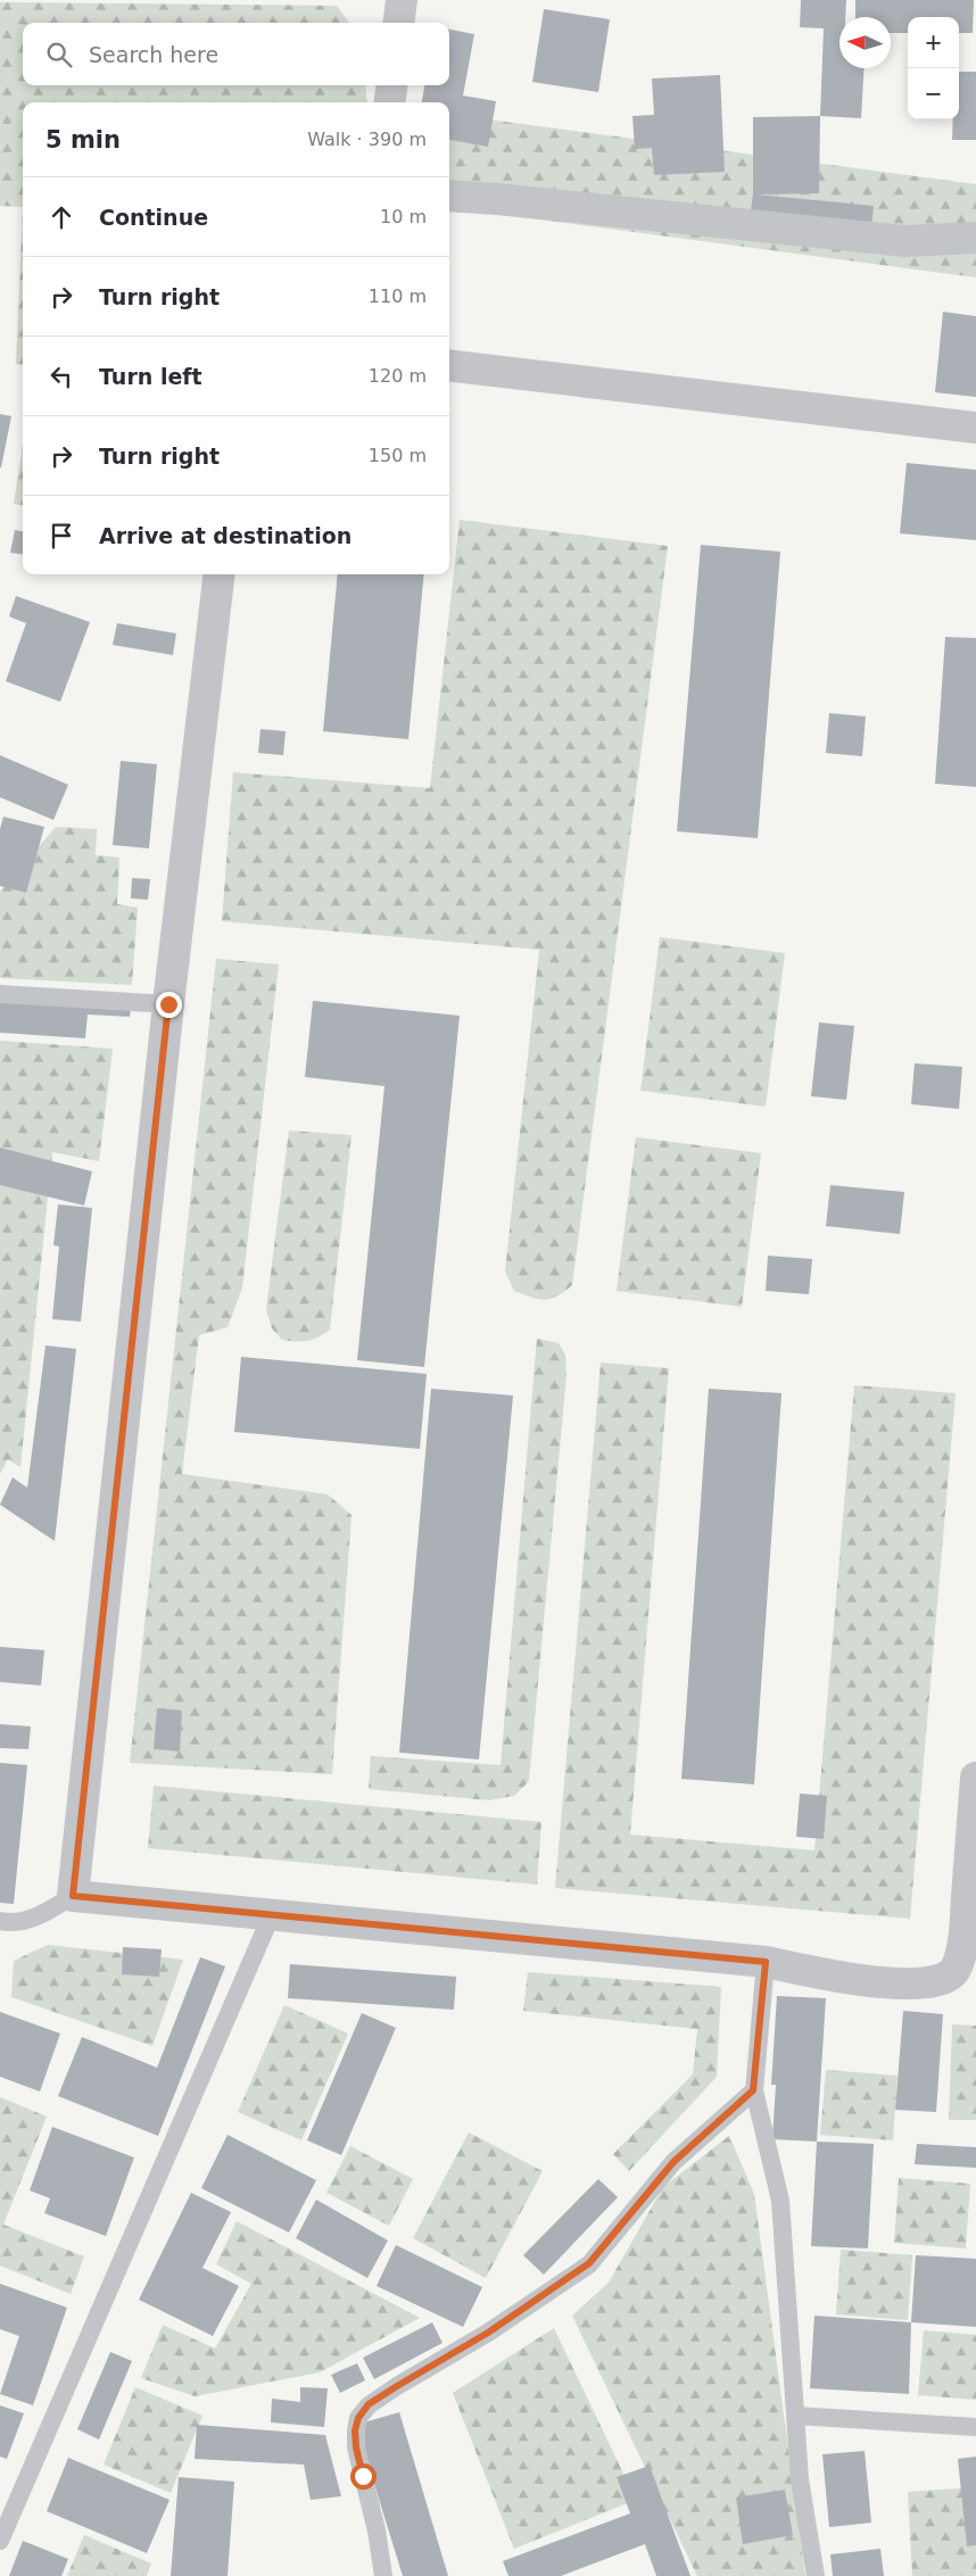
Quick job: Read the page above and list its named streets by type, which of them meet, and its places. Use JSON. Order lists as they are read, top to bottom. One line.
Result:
{"north":"left","page":{"map_buttons":["+","−"],"search":"Search here","heading":["5 min","Walk · 390 m"],"list":[["Continue","10 m"],["Turn right","110 m"],["Turn left","120 m"],["Turn right","150 m"],"Arrive at destination"]}}
